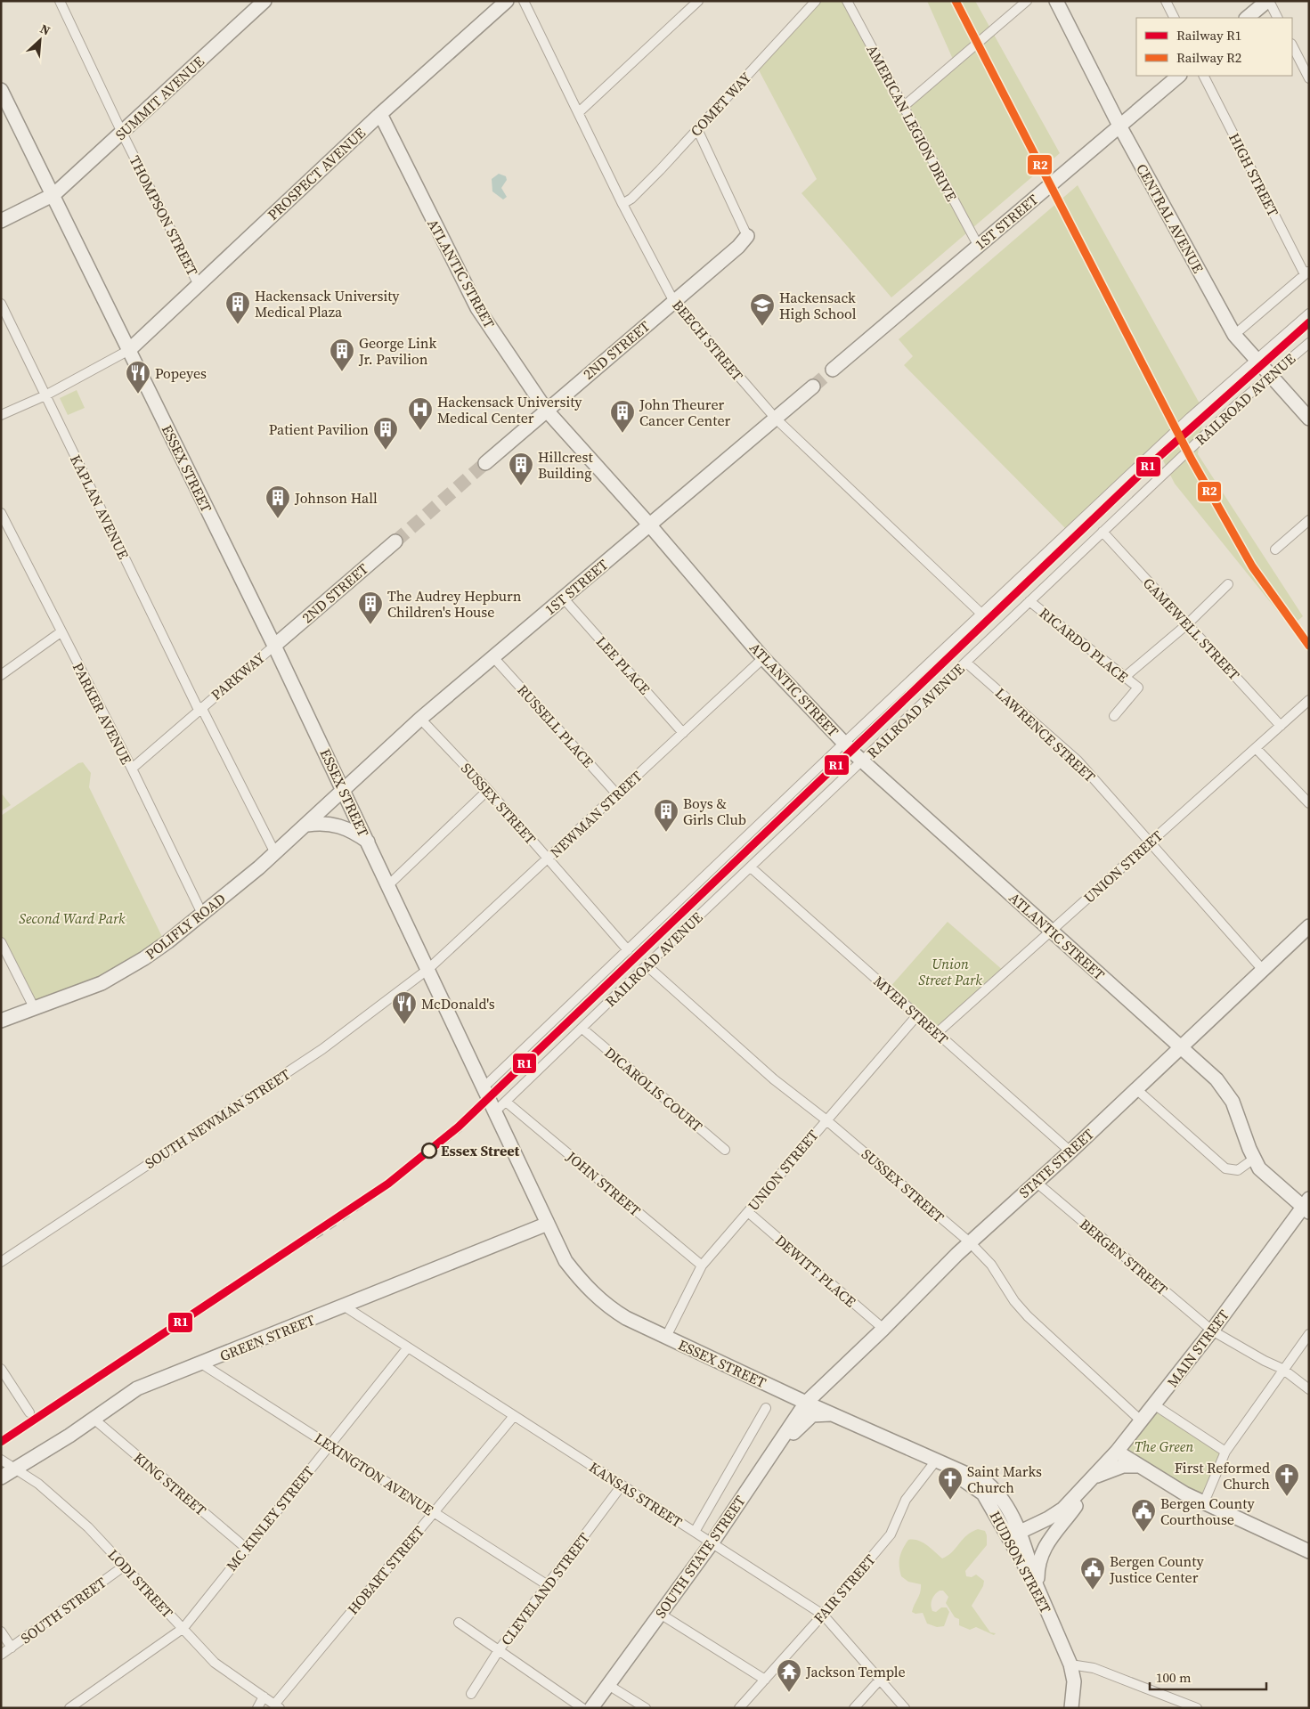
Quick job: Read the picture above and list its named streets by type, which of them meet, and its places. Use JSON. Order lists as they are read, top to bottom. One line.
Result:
{"streets":{"street":["SUMMIT AVENUE","COMET WAY","AMERICAN LEGION DRIVE","PROSPECT AVENUE","HIGH STREET","THOMPSON STREET","CENTRAL AVENUE","1ST STREET","ATLANTIC STREET","BEECH STREET","2ND STREET","RAILROAD AVENUE","ESSEX STREET","KAPLAN AVENUE","GAMEWELL STREET","RICARDO PLACE","LEE PLACE","PARKWAY","PARKER AVENUE","RUSSELL PLACE","LAWRENCE STREET","SUSSEX STREET","NEWMAN STREET","UNION STREET","POLIFLY ROAD","MYER STREET","DICAROLIS COURT","SOUTH NEWMAN STREET","STATE STREET","JOHN STREET","BERGEN STREET","DEWITT PLACE","GREEN STREET","MAIN STREET","LEXINGTON AVENUE","KING STREET","KANSAS STREET","MC KINLEY STREET","SOUTH STATE STREET","HUDSON STREET","HOBART STREET","LODI STREET","CLEVELAND STREET","FAIR STREET","SOUTH STREET"]},"crossings":[["SUMMIT AVENUE","THOMPSON STREET"],["SUMMIT AVENUE","ESSEX STREET"],["COMET WAY","BEECH STREET"],["AMERICAN LEGION DRIVE","1ST STREET"],["PROSPECT AVENUE","THOMPSON STREET"],["PROSPECT AVENUE","ATLANTIC STREET"],["PROSPECT AVENUE","ESSEX STREET"],["CENTRAL AVENUE","1ST STREET"],["CENTRAL AVENUE","RAILROAD AVENUE"],["1ST STREET","ATLANTIC STREET"],["1ST STREET","BEECH STREET"],["1ST STREET","ESSEX STREET"],["1ST STREET","LEE PLACE"],["1ST STREET","RUSSELL PLACE"],["1ST STREET","SUSSEX STREET"],["1ST STREET","POLIFLY ROAD"],["ATLANTIC STREET","2ND STREET"],["ATLANTIC STREET","RAILROAD AVENUE"],["ATLANTIC STREET","NEWMAN STREET"],["ATLANTIC STREET","UNION STREET"],["ATLANTIC STREET","STATE STREET"],["ATLANTIC STREET","MAIN STREET"],["BEECH STREET","2ND STREET"],["BEECH STREET","RAILROAD AVENUE"],["2ND STREET","ESSEX STREET"],["2ND STREET","PARKWAY"],["RAILROAD AVENUE","ESSEX STREET"],["RAILROAD AVENUE","GAMEWELL STREET"],["RAILROAD AVENUE","RICARDO PLACE"],["RAILROAD AVENUE","LAWRENCE STREET"],["RAILROAD AVENUE","SUSSEX STREET"],["RAILROAD AVENUE","MYER STREET"],["RAILROAD AVENUE","DICAROLIS COURT"],["RAILROAD AVENUE","JOHN STREET"],["ESSEX STREET","PARKWAY"],["ESSEX STREET","NEWMAN STREET"],["ESSEX STREET","UNION STREET"],["ESSEX STREET","POLIFLY ROAD"],["ESSEX STREET","SOUTH NEWMAN STREET"],["ESSEX STREET","STATE STREET"],["ESSEX STREET","GREEN STREET"],["ESSEX STREET","MAIN STREET"],["ESSEX STREET","SOUTH STATE STREET"],["ESSEX STREET","HUDSON STREET"],["ESSEX STREET","FAIR STREET"],["KAPLAN AVENUE","PARKWAY"],["KAPLAN AVENUE","POLIFLY ROAD"],["GAMEWELL STREET","UNION STREET"],["LEE PLACE","NEWMAN STREET"],["PARKWAY","PARKER AVENUE"],["PARKER AVENUE","POLIFLY ROAD"],["RUSSELL PLACE","NEWMAN STREET"],["LAWRENCE STREET","UNION STREET"],["LAWRENCE STREET","STATE STREET"],["SUSSEX STREET","NEWMAN STREET"],["SUSSEX STREET","UNION STREET"],["SUSSEX STREET","STATE STREET"],["SUSSEX STREET","MAIN STREET"],["NEWMAN STREET","SOUTH NEWMAN STREET"],["UNION STREET","MYER STREET"],["UNION STREET","JOHN STREET"],["UNION STREET","DEWITT PLACE"],["MYER STREET","STATE STREET"],["STATE STREET","BERGEN STREET"],["STATE STREET","DEWITT PLACE"],["STATE STREET","SOUTH STATE STREET"],["BERGEN STREET","MAIN STREET"],["GREEN STREET","LEXINGTON AVENUE"],["GREEN STREET","KING STREET"],["GREEN STREET","KANSAS STREET"],["GREEN STREET","LODI STREET"],["MAIN STREET","HUDSON STREET"],["LEXINGTON AVENUE","MC KINLEY STREET"],["LEXINGTON AVENUE","HOBART STREET"],["LEXINGTON AVENUE","CLEVELAND STREET"],["KING STREET","MC KINLEY STREET"],["KANSAS STREET","MC KINLEY STREET"],["KANSAS STREET","SOUTH STATE STREET"],["KANSAS STREET","HOBART STREET"],["KANSAS STREET","CLEVELAND STREET"],["KANSAS STREET","FAIR STREET"],["MC KINLEY STREET","LODI STREET"],["HOBART STREET","LODI STREET"],["LODI STREET","SOUTH STREET"]],"parks":["Second Ward Park","Union Street Park","The Green"],"places":{"building":["Hackensack University Medical Plaza","George Link Jr. Pavilion","John Theurer Cancer Center","Patient Pavilion","Hillcrest Building","Johnson Hall","The Audrey Hepburn Children's House","Boys & Girls Club"],"school or university":["Hackensack High School"],"restaurant":["Popeyes","McDonald's"],"hospital":["Hackensack University Medical Center"],"other":["Essex Street"],"church":["First Reformed Church","Saint Marks Church"],"public building":["Bergen County Courthouse","Bergen County Justice Center"],"temple":["Jackson Temple"]},"lines":["rail line R2","rail line R1"],"legend":["Railway R1","Railway R2"],"scale_bar":"100 m","north":"top right"}
